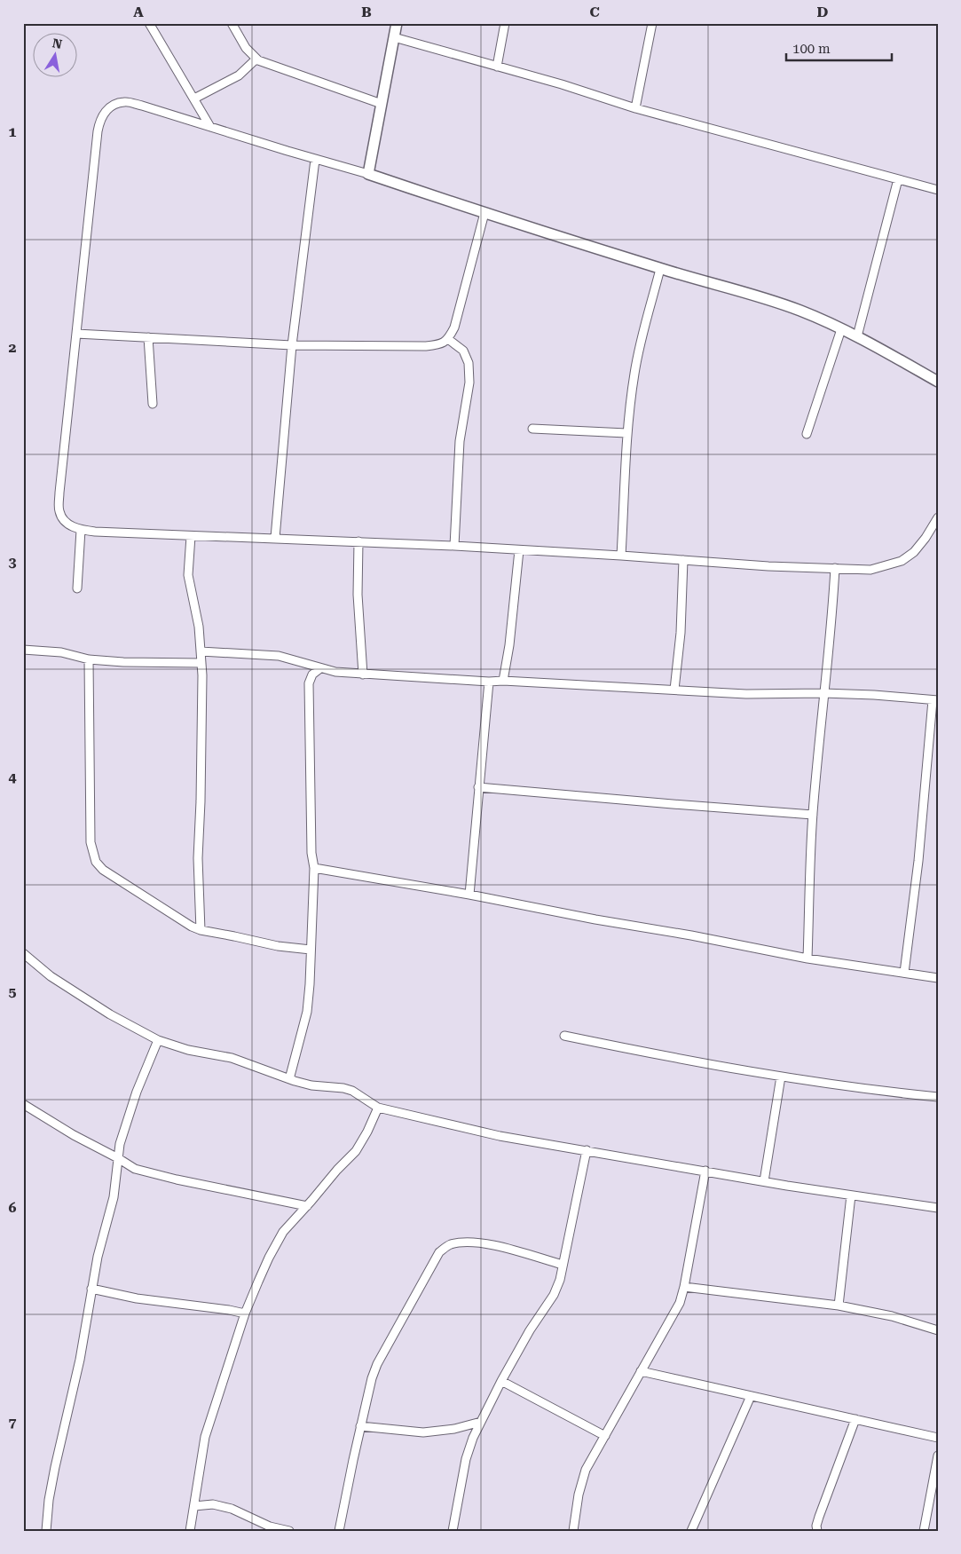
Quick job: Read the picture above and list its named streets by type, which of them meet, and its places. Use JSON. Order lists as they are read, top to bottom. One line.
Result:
{"scale_bar":"100 m","north":"top","grid":{"columns":["A","B","C","D"],"rows":["1","2","3","4","5","6","7"]}}
